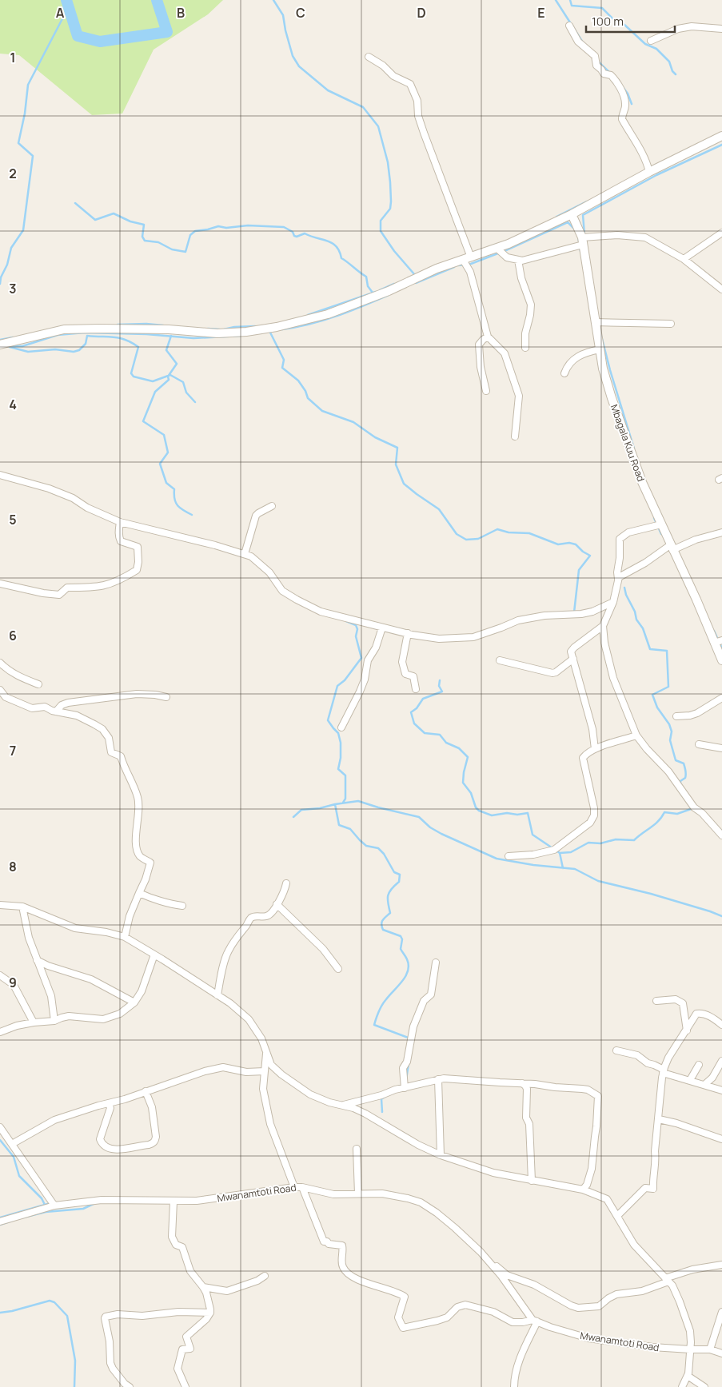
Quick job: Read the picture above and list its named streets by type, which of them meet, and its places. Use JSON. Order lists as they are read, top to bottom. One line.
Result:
{"streets":{"street":["Mbagala Kuu Road","Mwanamtoti Road"]},"scale_bar":"100 m","grid":{"columns":["A","B","C","D","E"],"rows":["1","2","3","4","5","6","7","8","9"]}}
